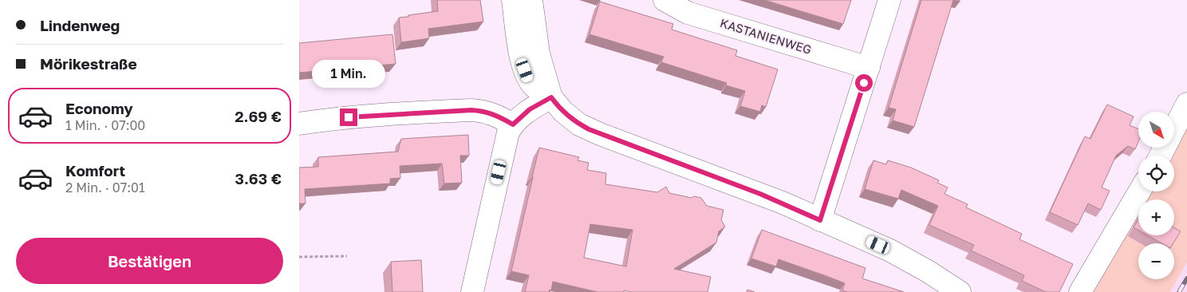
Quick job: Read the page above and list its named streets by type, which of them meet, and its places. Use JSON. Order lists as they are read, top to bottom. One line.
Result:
{"streets":{"street":["KASTANIENWEG"]},"north":"bottom right","page":{"banner":["Lindenweg","Mörikestraße"],"bubble":"1 Min.","list":[{"name":"Economy","note":"1 Min. · 07:00","value":"2.69 €"},{"name":"Komfort","note":"2 Min. · 07:01","value":"3.63 €"}],"map_buttons":["+","−"],"buttons":"Bestätigen"}}
